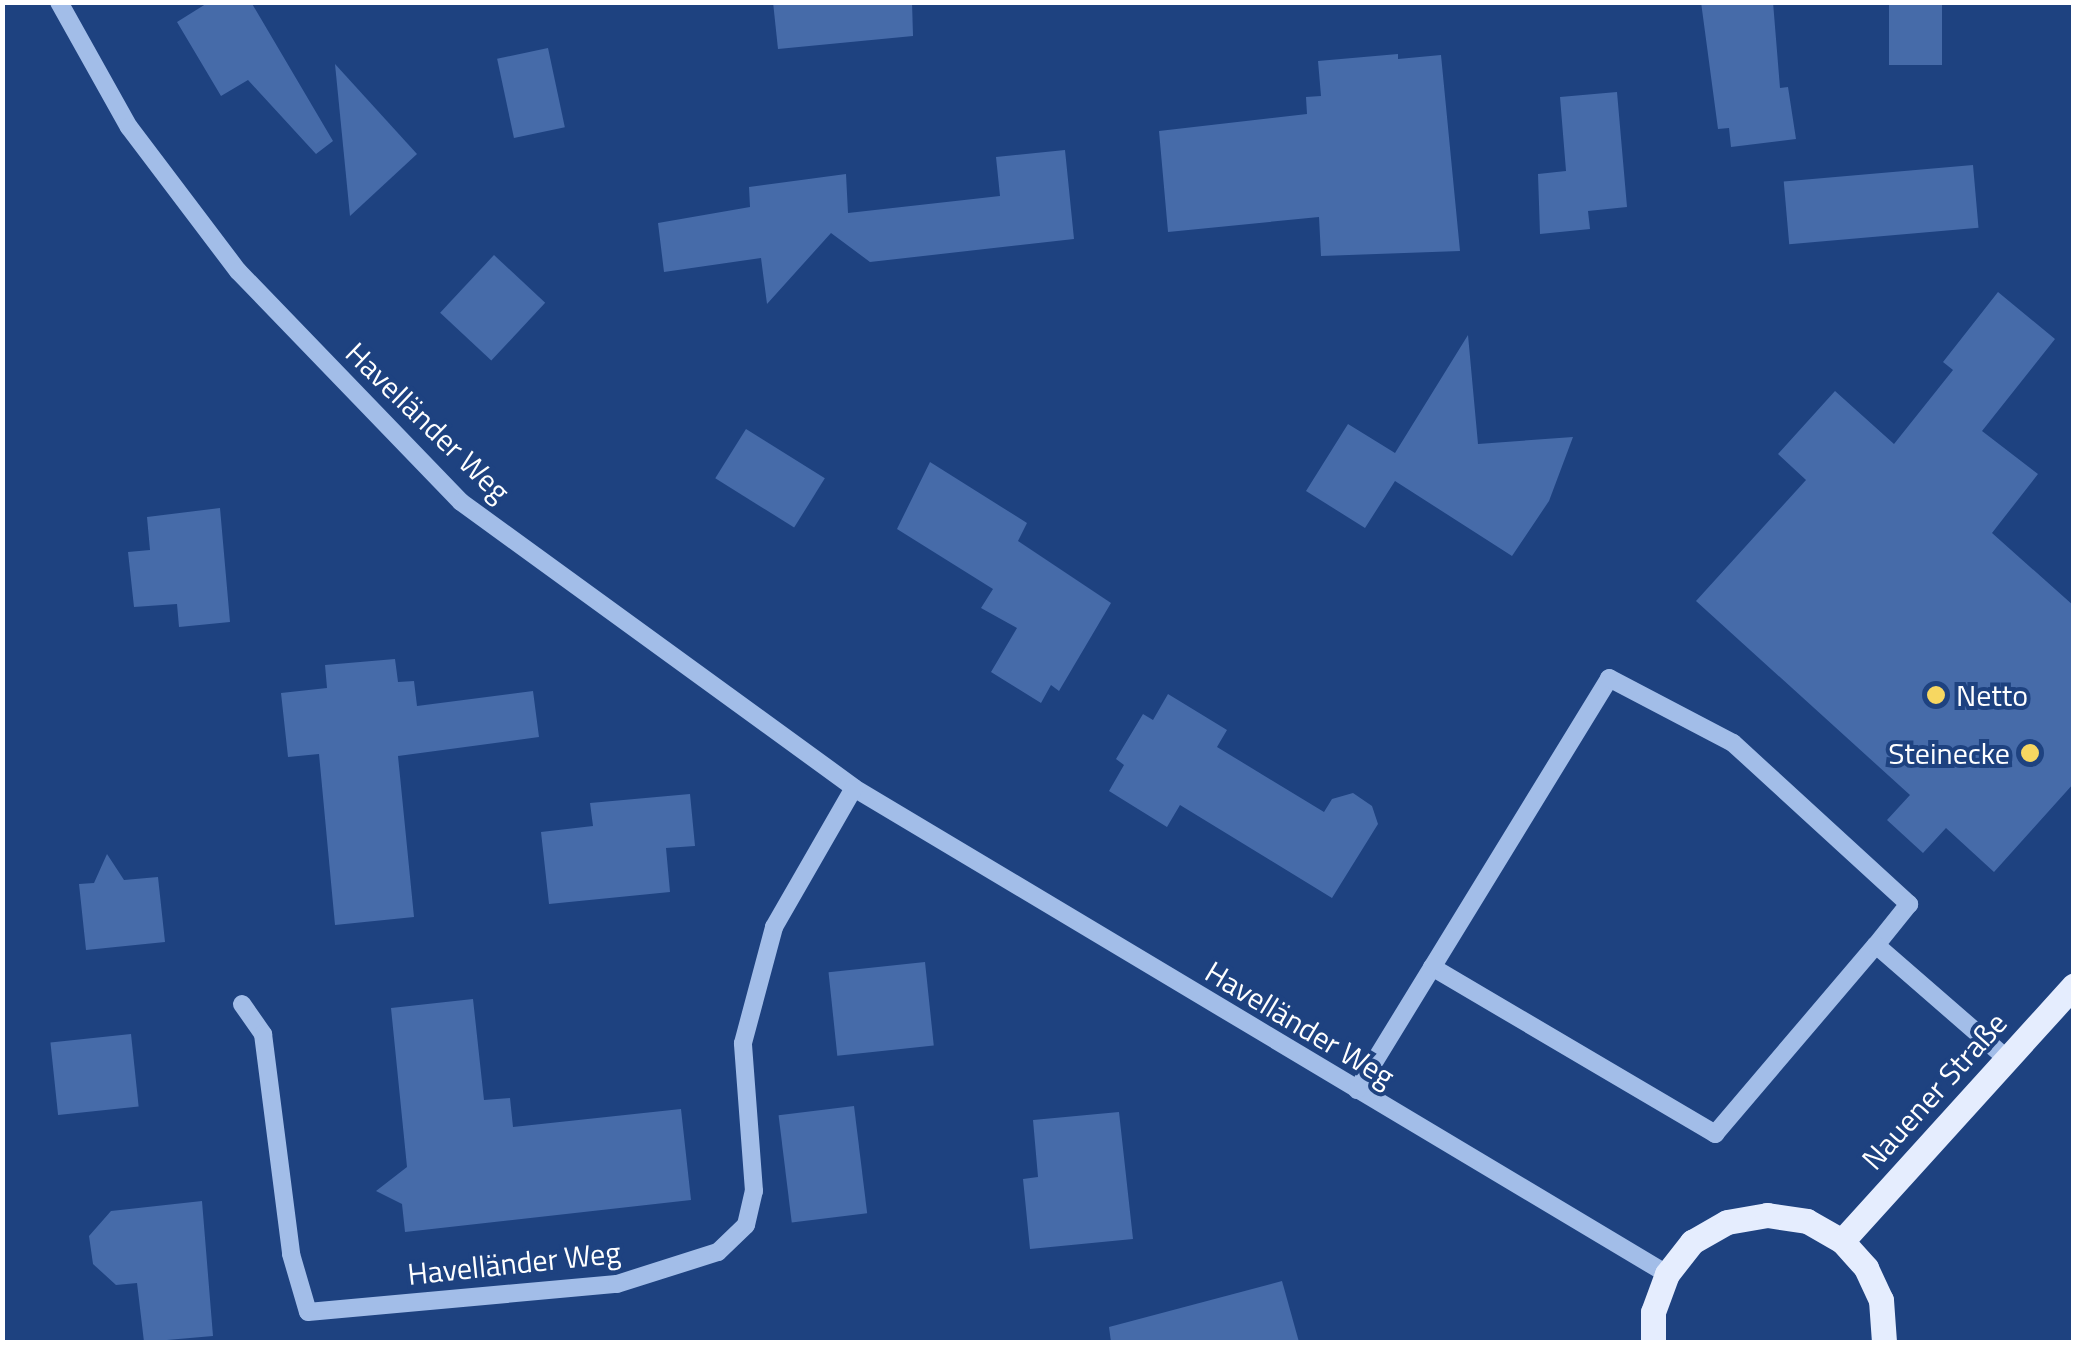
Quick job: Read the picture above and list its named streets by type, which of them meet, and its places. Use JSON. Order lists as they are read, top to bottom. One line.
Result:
{"streets":{"main road":["Nauener Straße"],"street":["Havelländer Weg"]},"places":["Netto","Steinecke"]}
